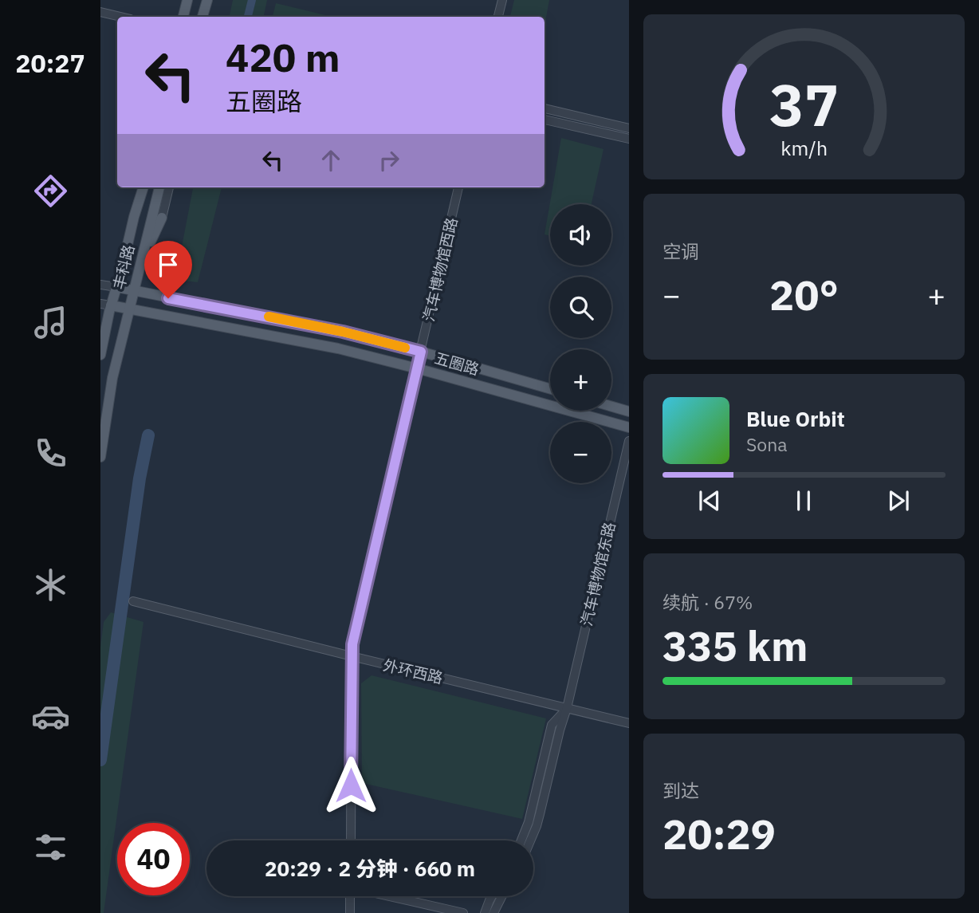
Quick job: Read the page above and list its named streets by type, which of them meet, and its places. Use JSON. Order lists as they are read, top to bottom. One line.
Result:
{"streets":{"main road":["丰科路","五圈路"],"street":["汽车博物馆西路","汽车博物馆东路","外环西路"]},"crossings":[["丰科路","五圈路"],["汽车博物馆西路","五圈路"],["汽车博物馆西路","外环西路"],["汽车博物馆东路","外环西路"]],"page":{"tabs":"20:27","turn":["420 m","五圈路"],"tile":["空调",["续航 · 67%","335 km"],["到达","20:29"]],"map_buttons":["+","−"],"heat":["−","20°","+"],"song":["Blue Orbit","Sona"],"limit":"40","trip":"20:29 · 2 分钟 · 660 m","gauge":["37","km/h"]}}
